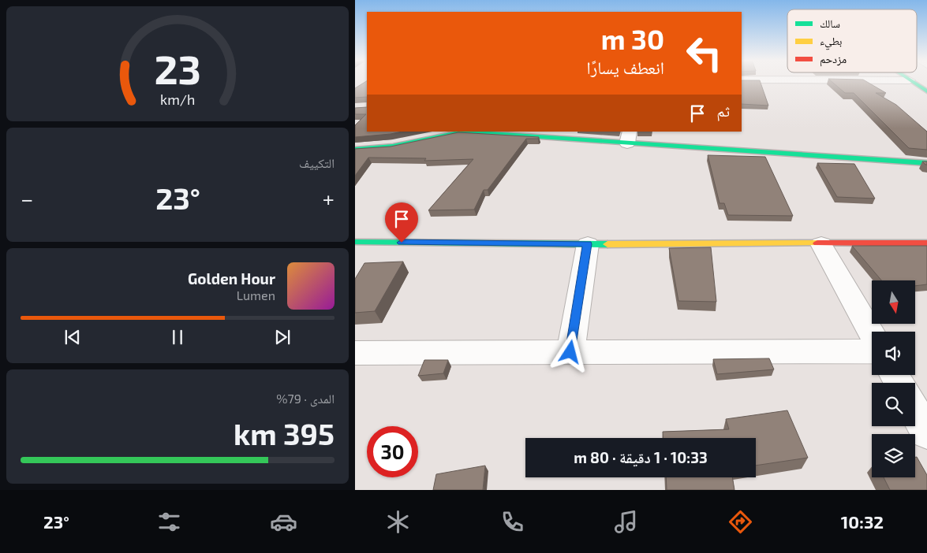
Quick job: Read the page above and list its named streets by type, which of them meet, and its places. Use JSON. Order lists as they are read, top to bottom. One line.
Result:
{"legend":["سالك","بطيء","مزدحم"],"north":"bottom","page":{"turn":["30 m","انعطف يسارًا"],"then":"ثم","tile":["التكييف",["المدى · 79%","395 km"]],"heat":["−","23°","+"],"song":["Golden Hour","Lumen"],"limit":"30","trip":"10:33 · 1 دقيقة · 80 m","tabs":["10:32","23°"],"gauge":["23","km/h"]}}
